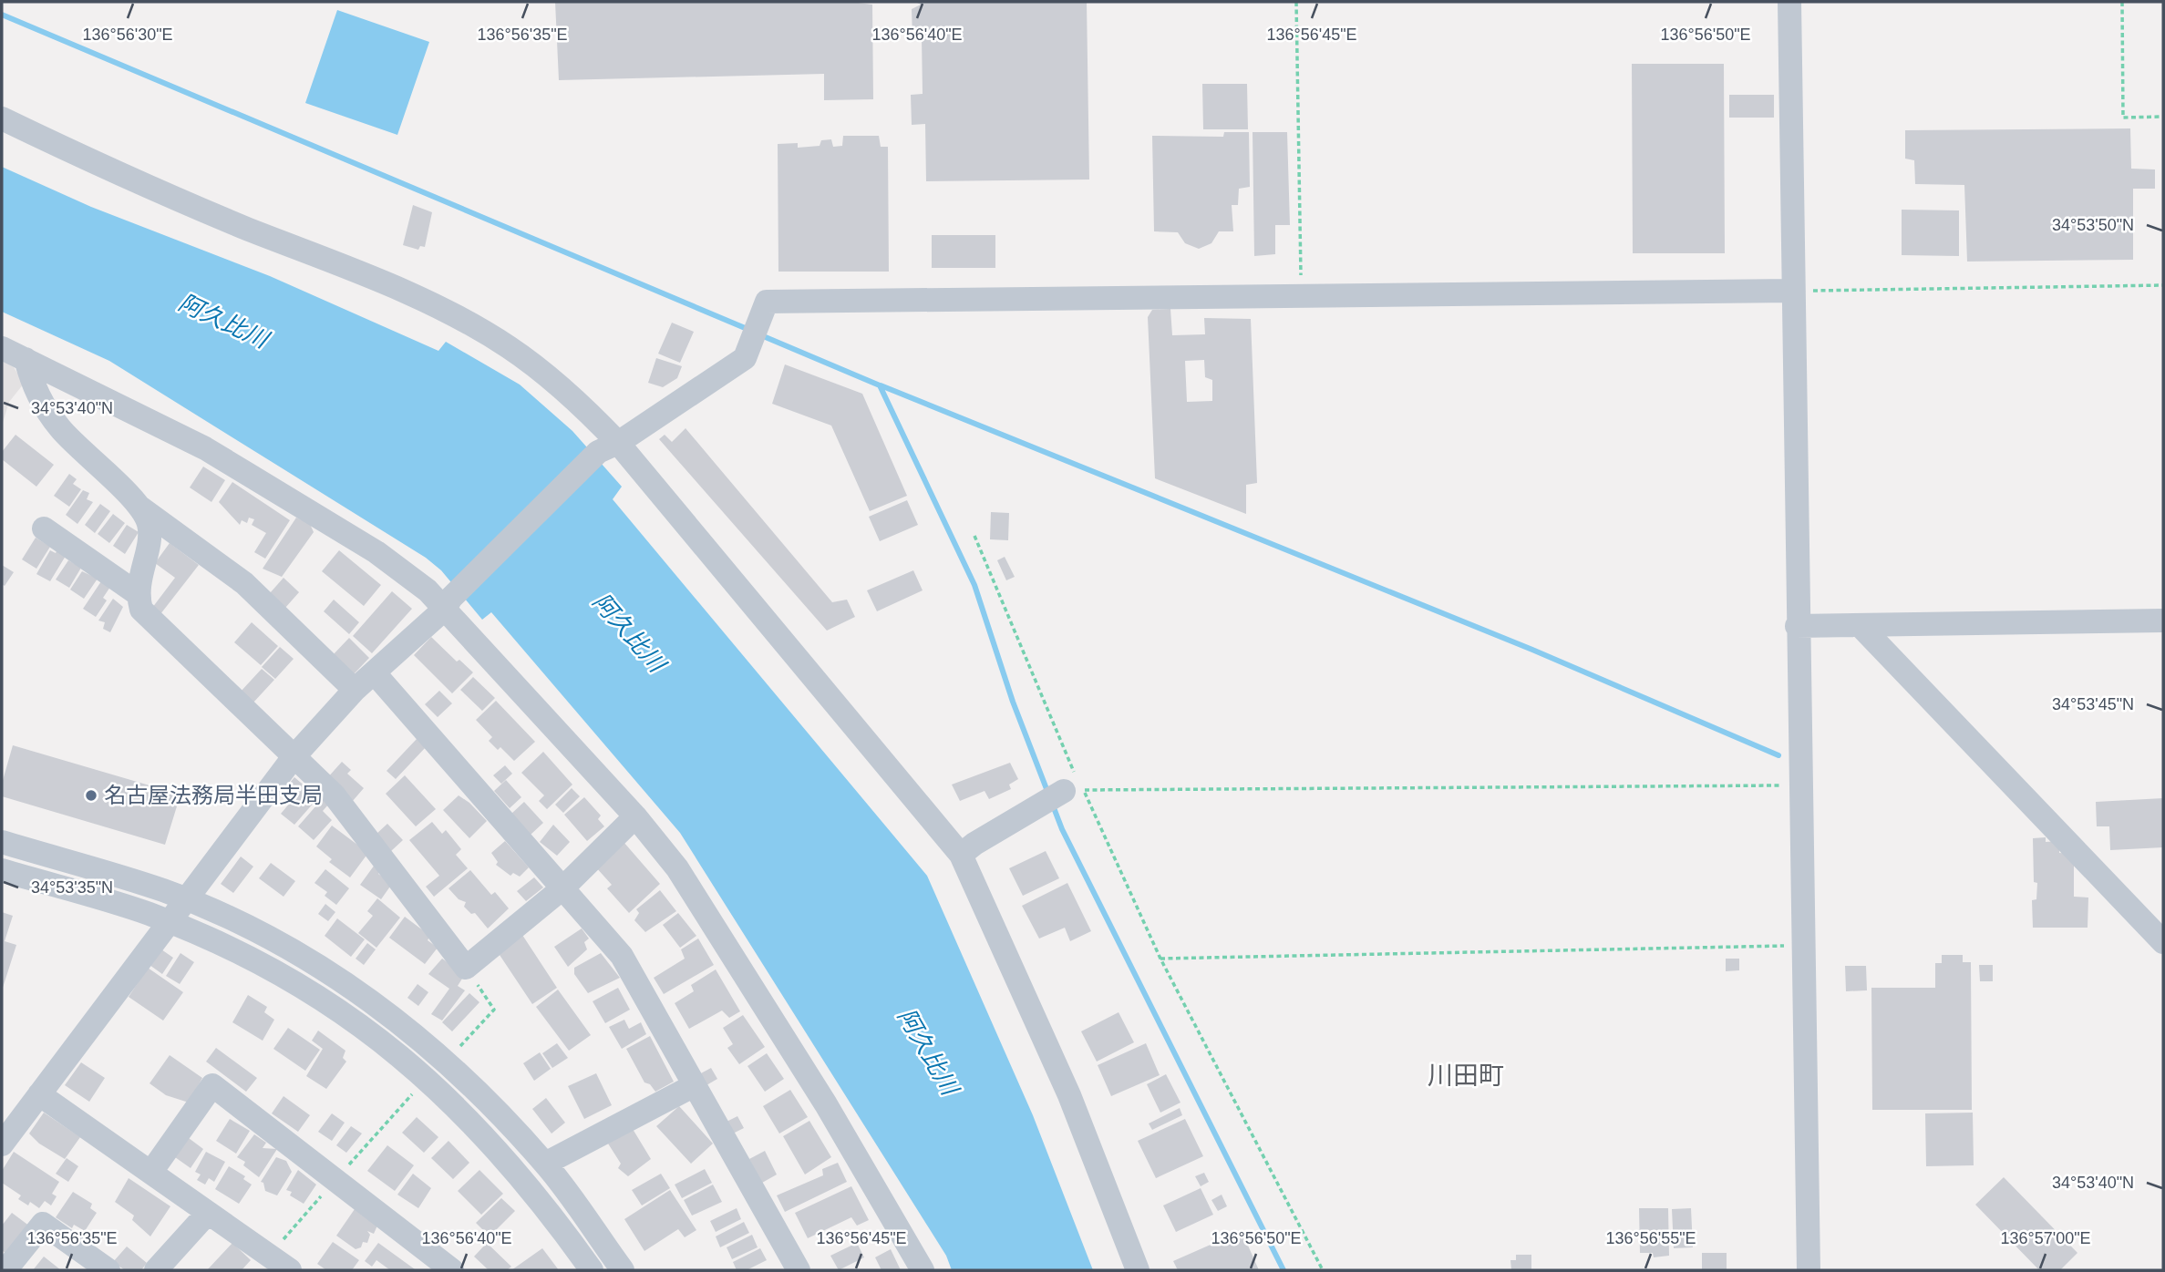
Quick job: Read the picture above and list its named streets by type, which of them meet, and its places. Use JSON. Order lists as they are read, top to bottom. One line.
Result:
{"districts":["川田町"],"water":["阿久比川"],"places":["名古屋法務局半田支局"],"coordinates":["136°56'30\"E","136°56'35\"E","136°56'45\"E","136°56'40\"E","136°56'50\"E","34°53'50\"N","34°53'40\"N","34°53'45\"N","34°53'35\"N","136°56'55\"E","136°57'00\"E"]}
